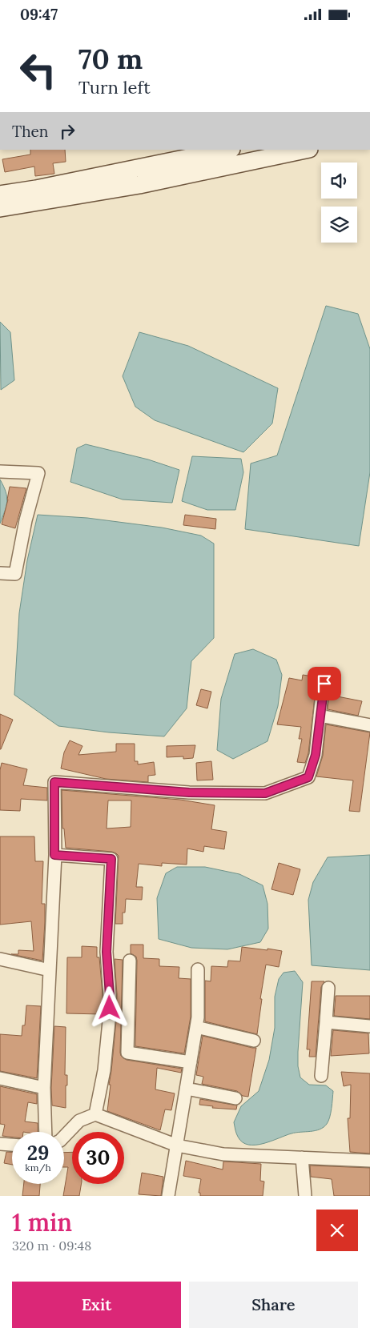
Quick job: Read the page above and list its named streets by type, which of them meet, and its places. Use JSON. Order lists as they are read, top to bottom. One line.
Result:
{"page":{"status":"09:47","turn":["70 m","Turn left"],"then":"Then","speed":"29 km/h","limit":"30","heading":["1 min","320 m · 09:48"],"buttons":["Exit","Share"]}}
